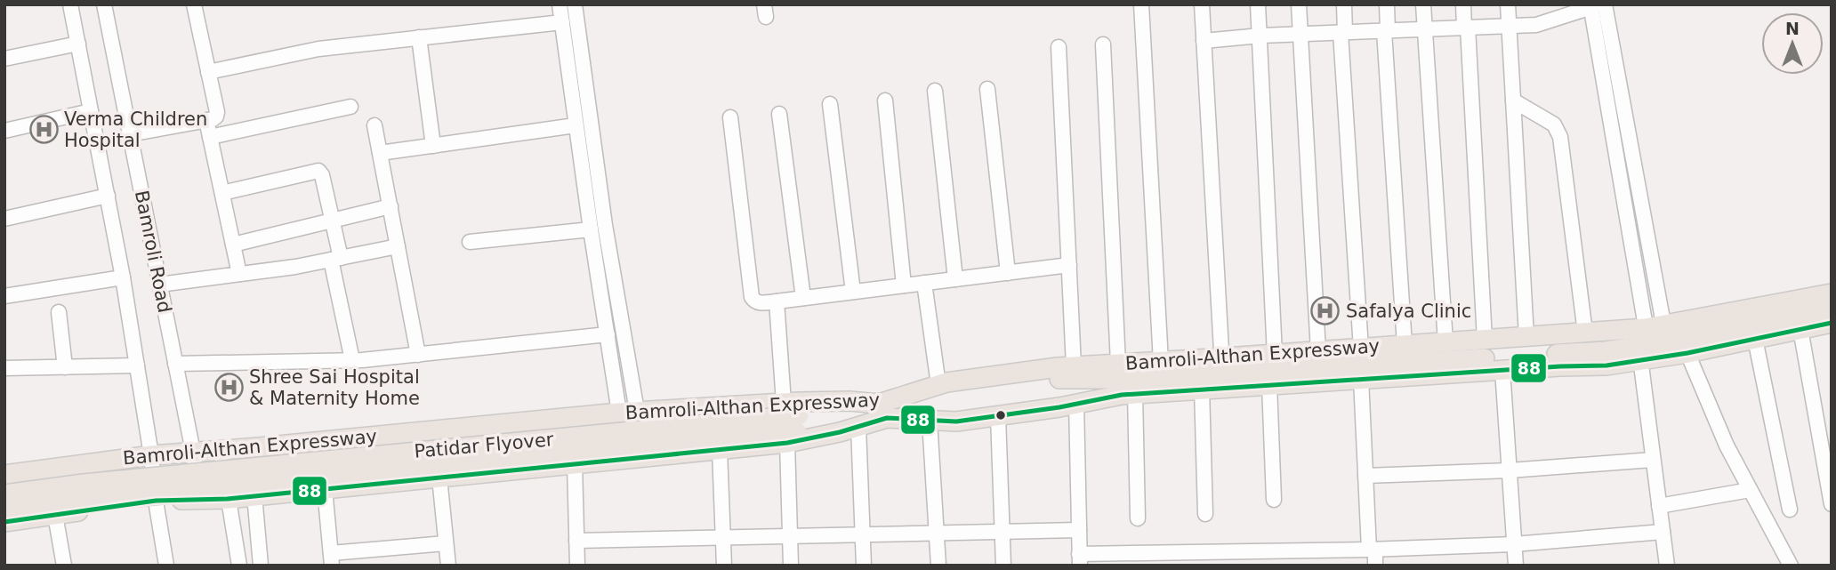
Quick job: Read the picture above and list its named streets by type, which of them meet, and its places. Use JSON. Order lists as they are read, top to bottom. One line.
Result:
{"streets":{"main road":["Bamroli-Althan Expressway","Patidar Flyover"],"street":["Bamroli Road"]},"crossings":[["Bamroli Road","Bamroli-Althan Expressway"],["Bamroli-Althan Expressway","Patidar Flyover"]],"places":{"hospital":["Verma Children Hospital","Safalya Clinic","Shree Sai Hospital & Maternity Home"]},"lines":["transit line 88"],"north":"top"}
